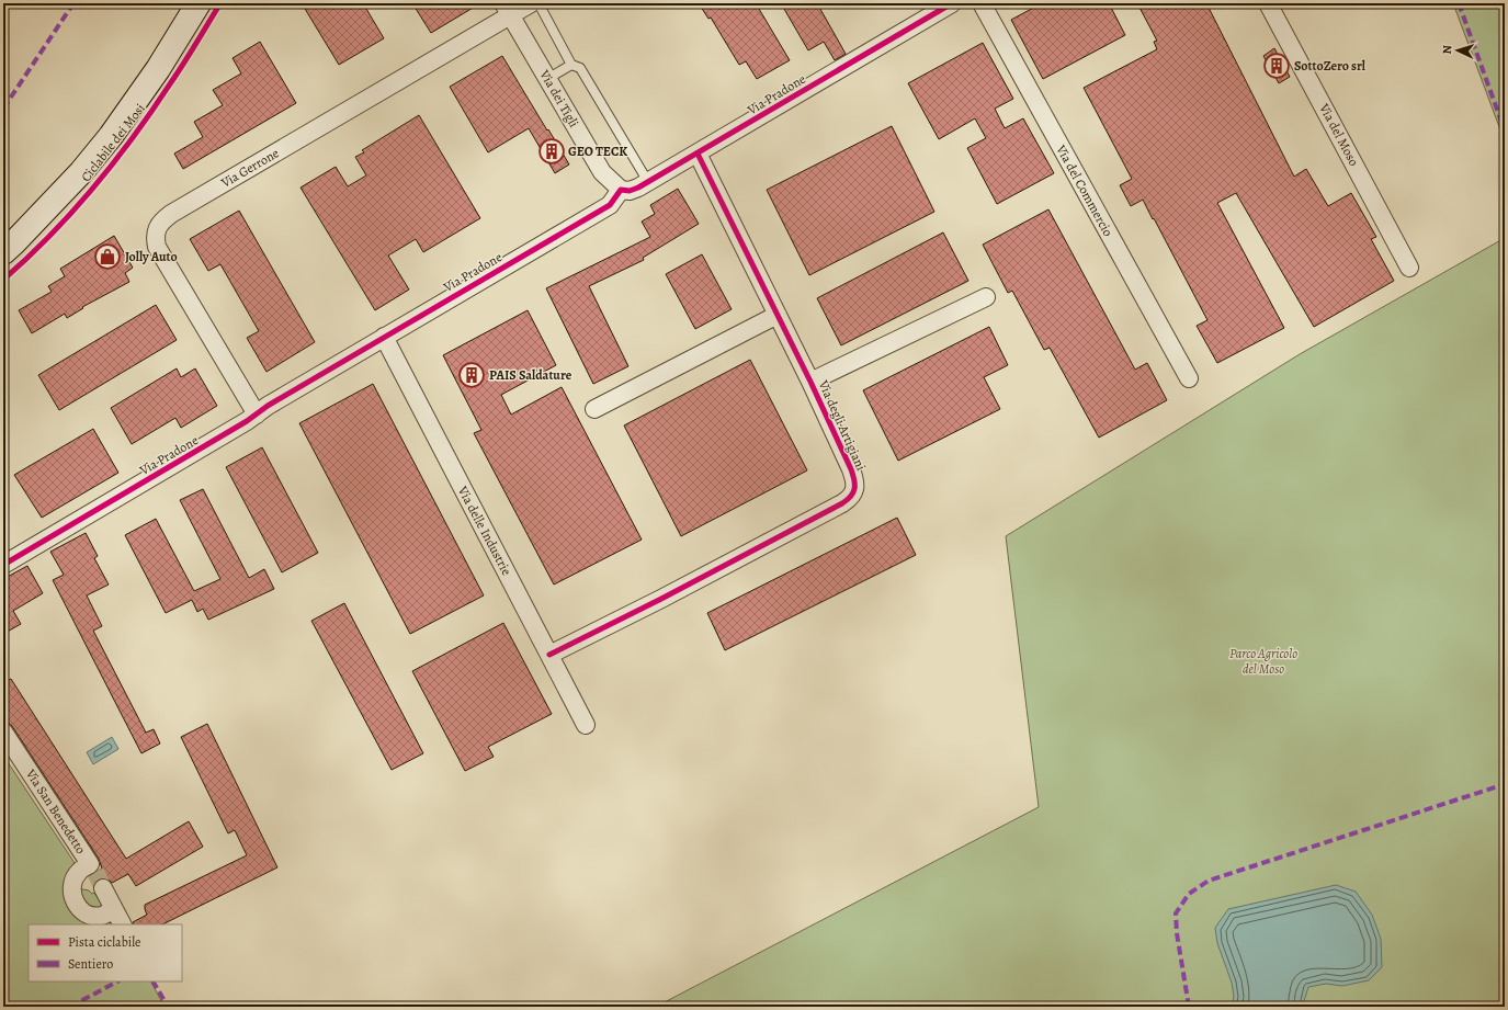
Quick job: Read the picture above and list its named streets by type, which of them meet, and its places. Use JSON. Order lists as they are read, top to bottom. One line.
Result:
{"streets":{"street":["Via Pradone","Via dei Tigli","Via del Moso","Via Gerrone","Via del Commercio","Via degli Artigiani","Via delle Industrie","Via San Benedetto"],"cycle path":["Ciclabile dei Mosi"]},"crossings":[["Via Pradone","Via dei Tigli"],["Via Pradone","Via Gerrone"],["Via Pradone","Via degli Artigiani"],["Via Pradone","Via delle Industrie"],["Via dei Tigli","Via Gerrone"],["Via degli Artigiani","Via delle Industrie"]],"parks":["Parco Agricolo del Moso"],"places":{"building":["SottoZero srl","GEO TECK","PAIS Saldature"],"shop":["Jolly Auto"]},"legend":["Pista ciclabile","Sentiero"],"north":"left"}
